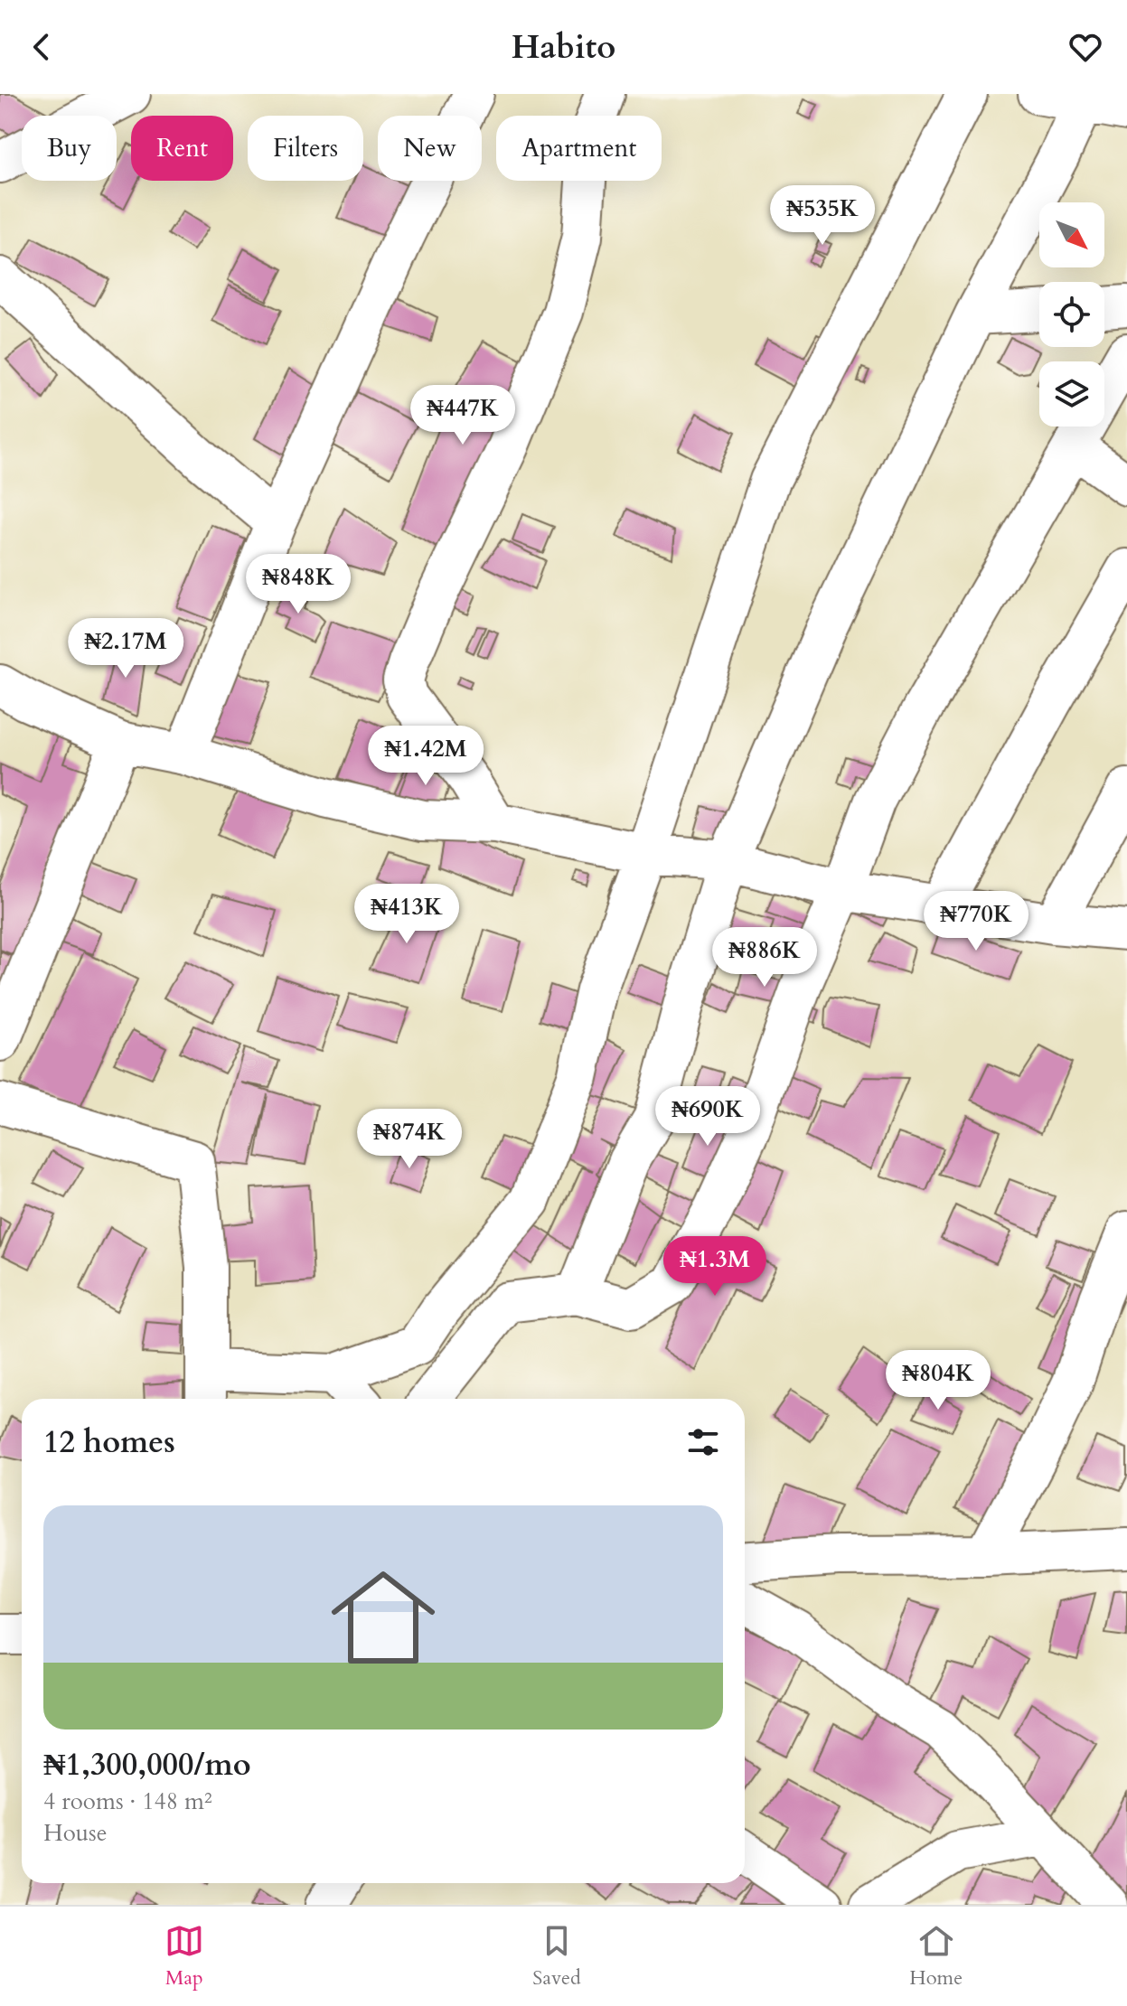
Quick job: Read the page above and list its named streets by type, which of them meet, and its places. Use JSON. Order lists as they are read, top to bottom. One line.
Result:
{"north":"bottom right","page":{"header":"Habito","chip":["Buy","Rent","Filters","New","Apartment"],"price":["₦535K","₦447K","₦848K","₦2.17M","₦1.42M","₦413K","₦770K","₦886K","₦690K","₦874K","₦1.3M","₦804K"],"heading":"12 homes","list":[{"name":"₦1,300,000/mo","note":"4 rooms · 148 m² · House"}],"tabs":["Map","Saved","Home"]}}
